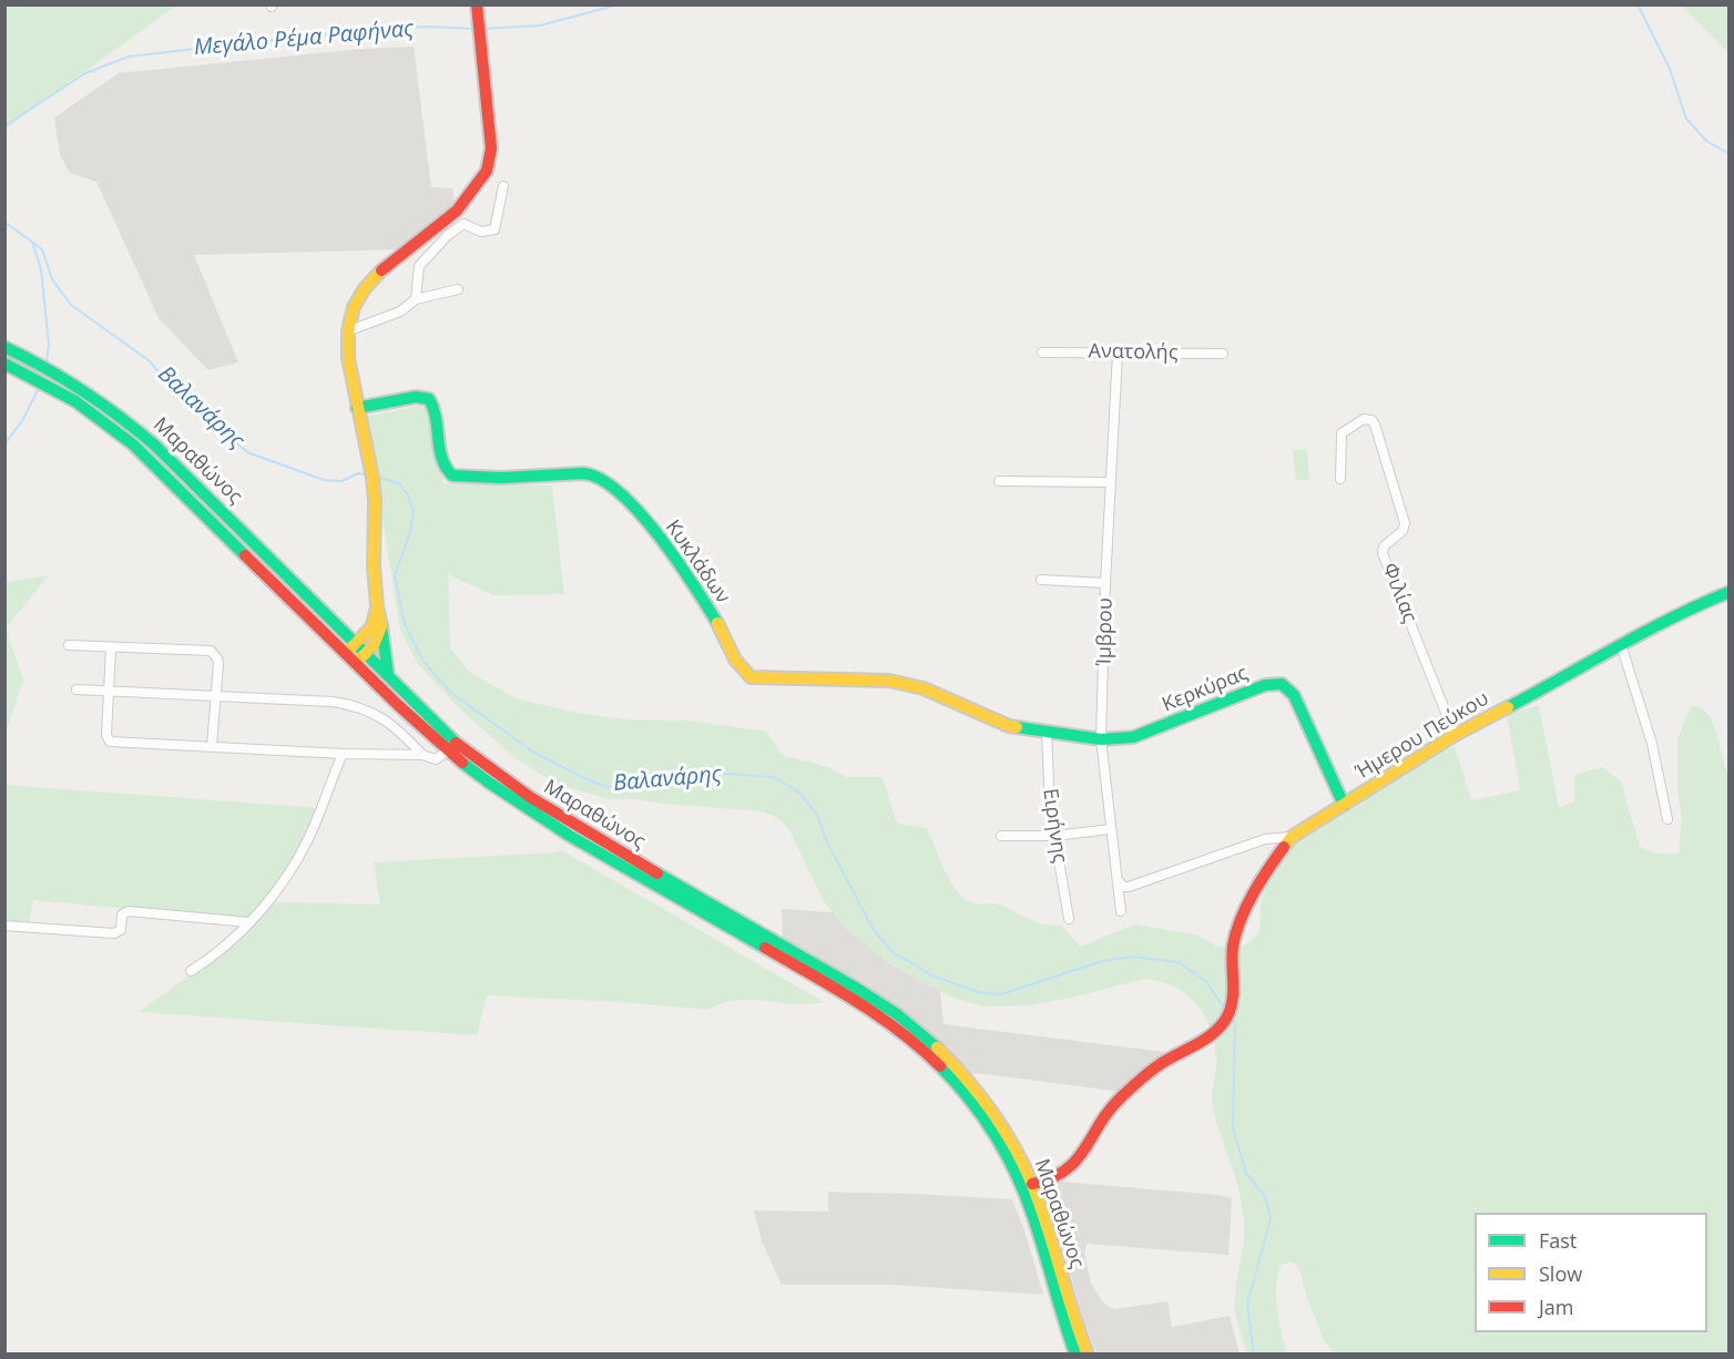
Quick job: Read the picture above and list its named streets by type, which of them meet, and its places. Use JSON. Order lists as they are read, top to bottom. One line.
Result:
{"streets":{"main road":["Μαραθώνος","Κυκλάδων","Κερκύρας","Ήμερου Πεύκου"],"street":["Ανατολής","Φιλίας","Ίμβρου","Ειρήνης"]},"crossings":[["Ανατολής","Ίμβρου"],["Μαραθώνος","Ήμερου Πεύκου"],["Κυκλάδων","Κερκύρας"],["Κυκλάδων","Ειρήνης"],["Φιλίας","Ήμερου Πεύκου"],["Ίμβρου","Κερκύρας"],["Κερκύρας","Ήμερου Πεύκου"],["Κερκύρας","Ειρήνης"]],"water":["Μεγάλο Ρέμα Ραφήνας","Βαλανάρης"],"legend":["Fast","Slow","Jam"]}
